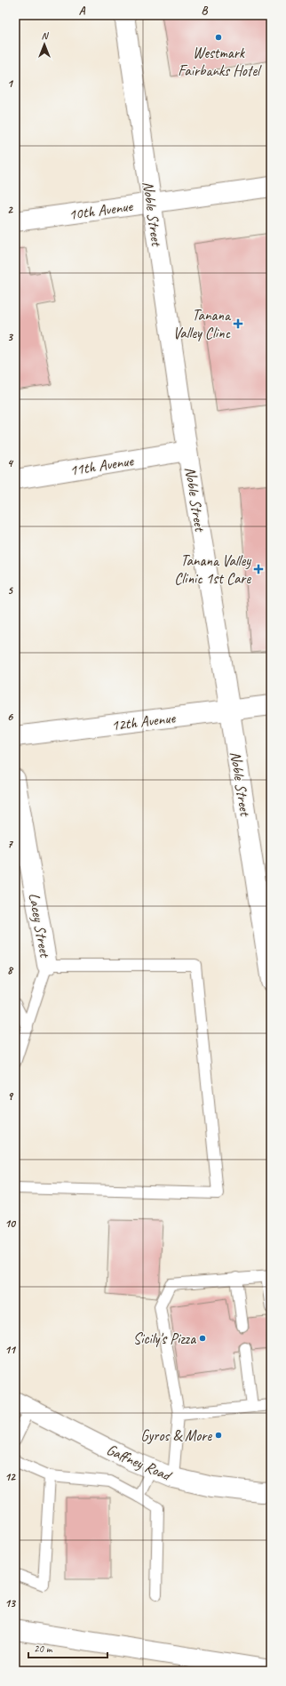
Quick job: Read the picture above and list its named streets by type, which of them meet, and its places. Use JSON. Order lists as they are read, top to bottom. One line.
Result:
{"streets":{"street":["10th Avenue","Noble Street","11th Avenue","12th Avenue","Lacey Street","Gaffney Road"]},"crossings":[["10th Avenue","Noble Street"],["Noble Street","11th Avenue"],["Noble Street","12th Avenue"]],"places":{"other":["Westmark Fairbanks Hotel","Sicily's Pizza","Gyros & More"],"health":["Tanana Valley Clinc","Tanana Valley Clinic 1st Care"]},"scale_bar":"20 m","north":"top","grid":{"columns":["A","B"],"rows":["1","2","3","4","5","6","7","8","9","10","11","12","13"]}}
